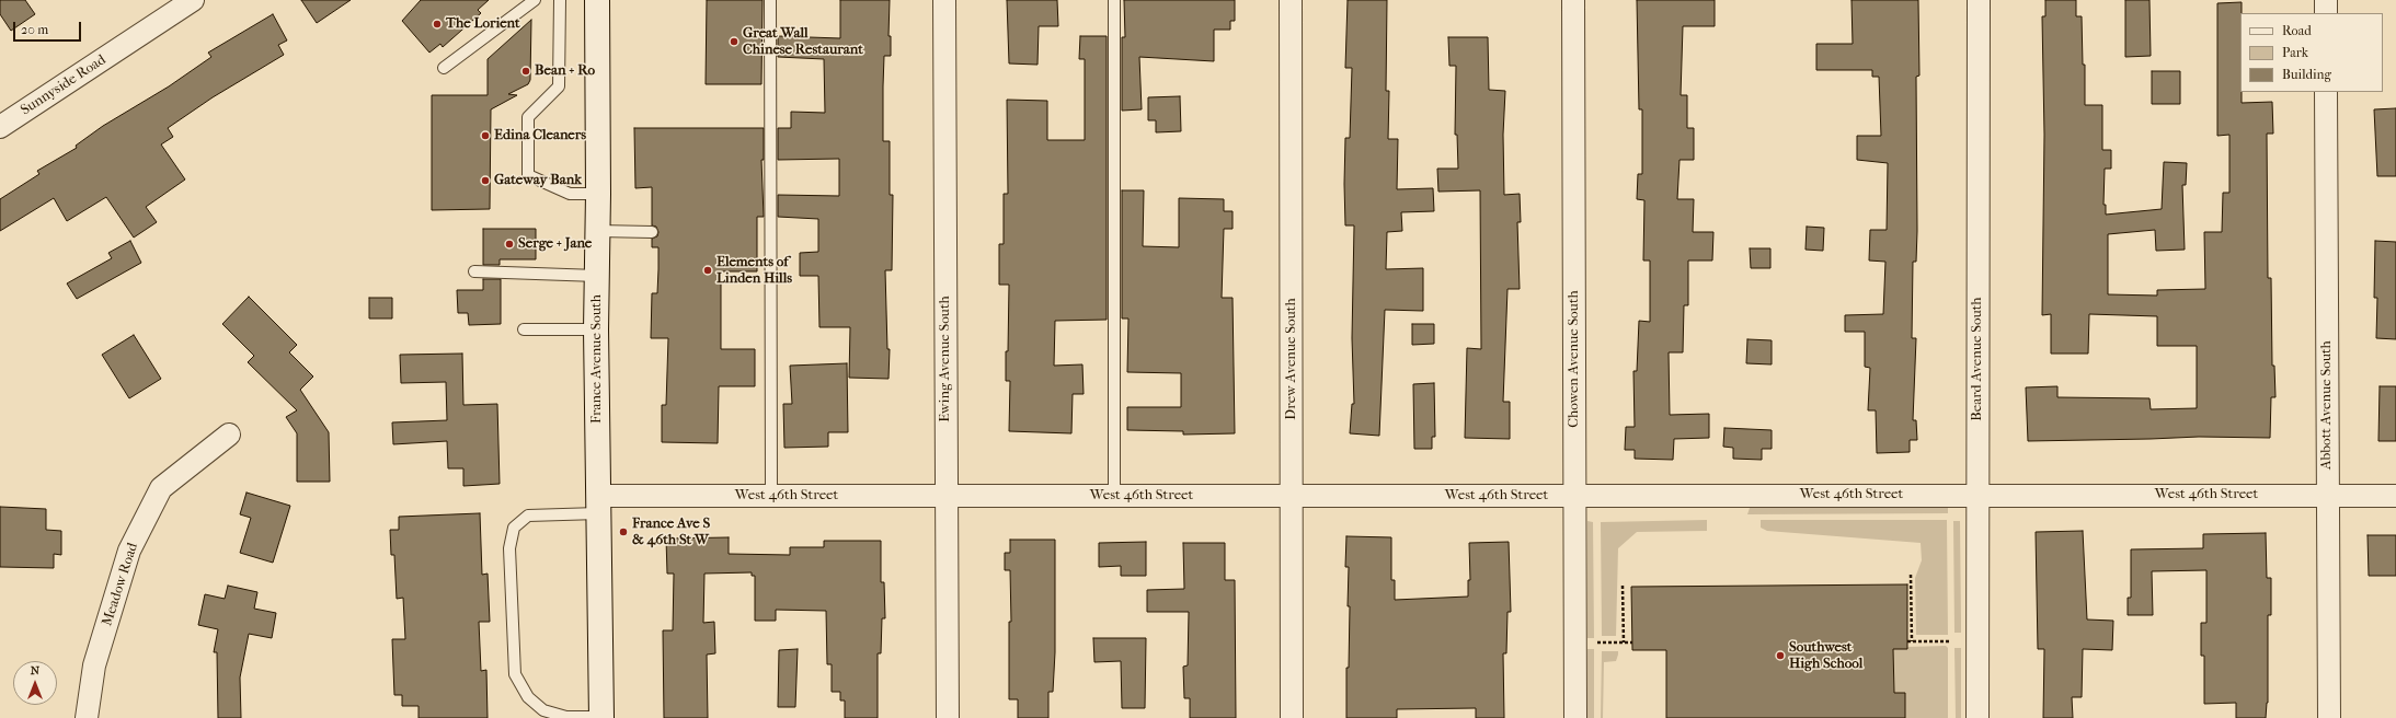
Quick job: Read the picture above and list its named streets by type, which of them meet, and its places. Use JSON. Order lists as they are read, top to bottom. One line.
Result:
{"streets":{"main road":["France Avenue South"],"street":["Sunnyside Road","Ewing Avenue South","Drew Avenue South","Chowen Avenue South","Beard Avenue South","Abbott Avenue South","West 46th Street","Meadow Road"]},"crossings":[["France Avenue South","West 46th Street"],["Ewing Avenue South","West 46th Street"],["Drew Avenue South","West 46th Street"],["Chowen Avenue South","West 46th Street"],["Beard Avenue South","West 46th Street"],["Abbott Avenue South","West 46th Street"]],"places":["The Lorient","Great Wall Chinese Restaurant","Bean + Ro","Edina Cleaners","Gateway Bank","Serge + Jane","Elements of Linden Hills","France Ave S & 46th St W","Southwest High School"],"legend":["Road","Park","Building"],"scale_bar":"20 m","north":"top"}
